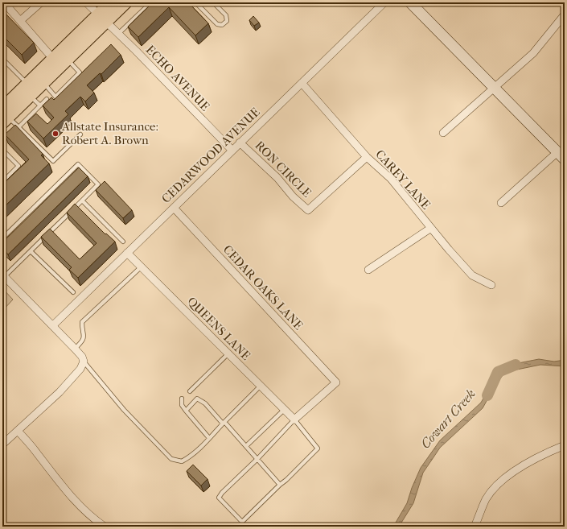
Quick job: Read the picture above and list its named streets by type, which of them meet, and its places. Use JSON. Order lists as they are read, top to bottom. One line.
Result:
{"streets":{"street":["ECHO AVENUE","CEDARWOOD AVENUE","RON CIRCLE","CAREY LANE","CEDAR OAKS LANE","QUEENS LANE"]},"crossings":[["ECHO AVENUE","CEDARWOOD AVENUE"],["CEDARWOOD AVENUE","RON CIRCLE"],["CEDARWOOD AVENUE","CAREY LANE"],["CEDARWOOD AVENUE","CEDAR OAKS LANE"],["CEDARWOOD AVENUE","QUEENS LANE"],["RON CIRCLE","CAREY LANE"],["CEDAR OAKS LANE","QUEENS LANE"]],"water":["Cowart Creek"],"places":["Allstate Insurance: Robert A. Brown"]}
